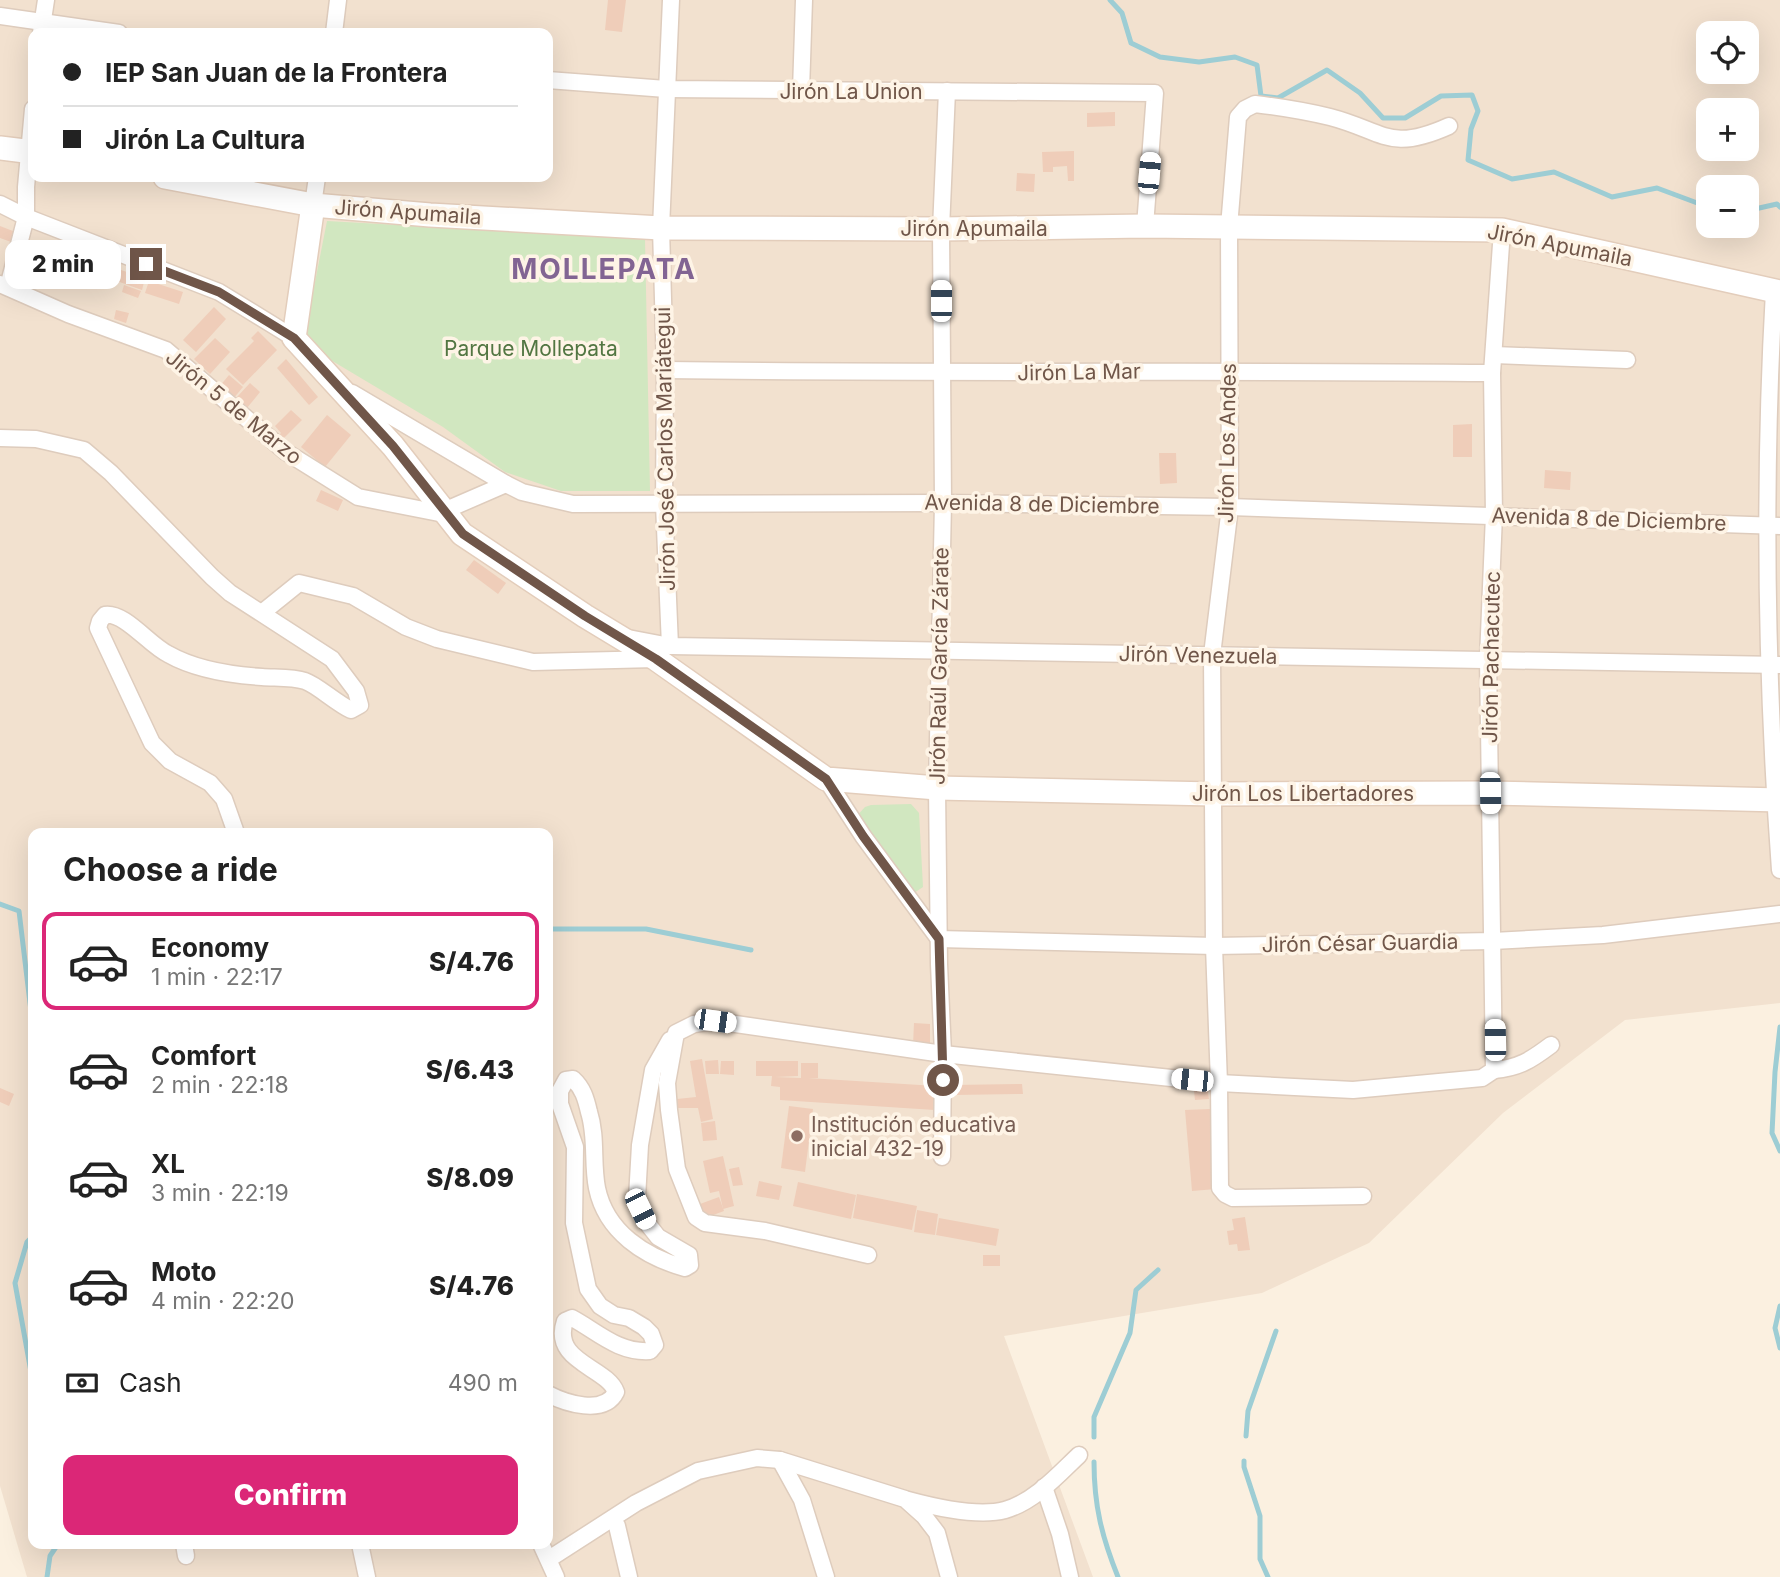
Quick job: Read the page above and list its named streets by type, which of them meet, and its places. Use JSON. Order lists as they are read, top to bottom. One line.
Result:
{"streets":{"street":["Jirón La Union","Jirón Apumaila","Jirón La Mar","Jirón 5 de Marzo","Jirón Los Andes","Jirón José Carlos Mariátegui","Avenida 8 de Diciembre","Jirón Venezuela","Jirón Pachacutec","Jirón Raúl García Zárate","Jirón Los Libertadores","Jirón César Guardia"]},"crossings":[["Jirón La Union","Jirón Apumaila"],["Jirón La Union","Jirón José Carlos Mariátegui"],["Jirón La Union","Jirón Raúl García Zárate"],["Jirón Apumaila","Jirón Los Andes"],["Jirón Apumaila","Jirón José Carlos Mariátegui"],["Jirón Apumaila","Jirón Pachacutec"],["Jirón Apumaila","Jirón Raúl García Zárate"],["Jirón La Mar","Jirón Los Andes"],["Jirón La Mar","Jirón José Carlos Mariátegui"],["Jirón La Mar","Jirón Pachacutec"],["Jirón La Mar","Jirón Raúl García Zárate"],["Jirón Los Andes","Avenida 8 de Diciembre"],["Jirón Los Andes","Jirón Venezuela"],["Jirón Los Andes","Jirón Los Libertadores"],["Jirón Los Andes","Jirón César Guardia"],["Jirón José Carlos Mariátegui","Avenida 8 de Diciembre"],["Jirón José Carlos Mariátegui","Jirón Venezuela"],["Avenida 8 de Diciembre","Jirón Pachacutec"],["Avenida 8 de Diciembre","Jirón Raúl García Zárate"],["Jirón Venezuela","Jirón Pachacutec"],["Jirón Venezuela","Jirón Raúl García Zárate"],["Jirón Pachacutec","Jirón Los Libertadores"],["Jirón Pachacutec","Jirón César Guardia"],["Jirón Raúl García Zárate","Jirón Los Libertadores"],["Jirón Raúl García Zárate","Jirón César Guardia"]],"districts":["MOLLEPATA"],"parks":["Parque Mollepata"],"places":["Institución educativa inicial 432-19"],"page":{"map_buttons":["+","−"],"banner":["IEP San Juan de la Frontera","Jirón La Cultura"],"bubble":"2 min","heading":"Choose a ride","list":[{"name":"Economy","note":"1 min · 22:17","value":"S/4.76"},{"name":"Comfort","note":"2 min · 22:18","value":"S/6.43"},{"name":"XL","note":"3 min · 22:19","value":"S/8.09"},{"name":"Moto","note":"4 min · 22:20","value":"S/4.76"}],"pay":["Cash","490 m"],"buttons":"Confirm"}}
